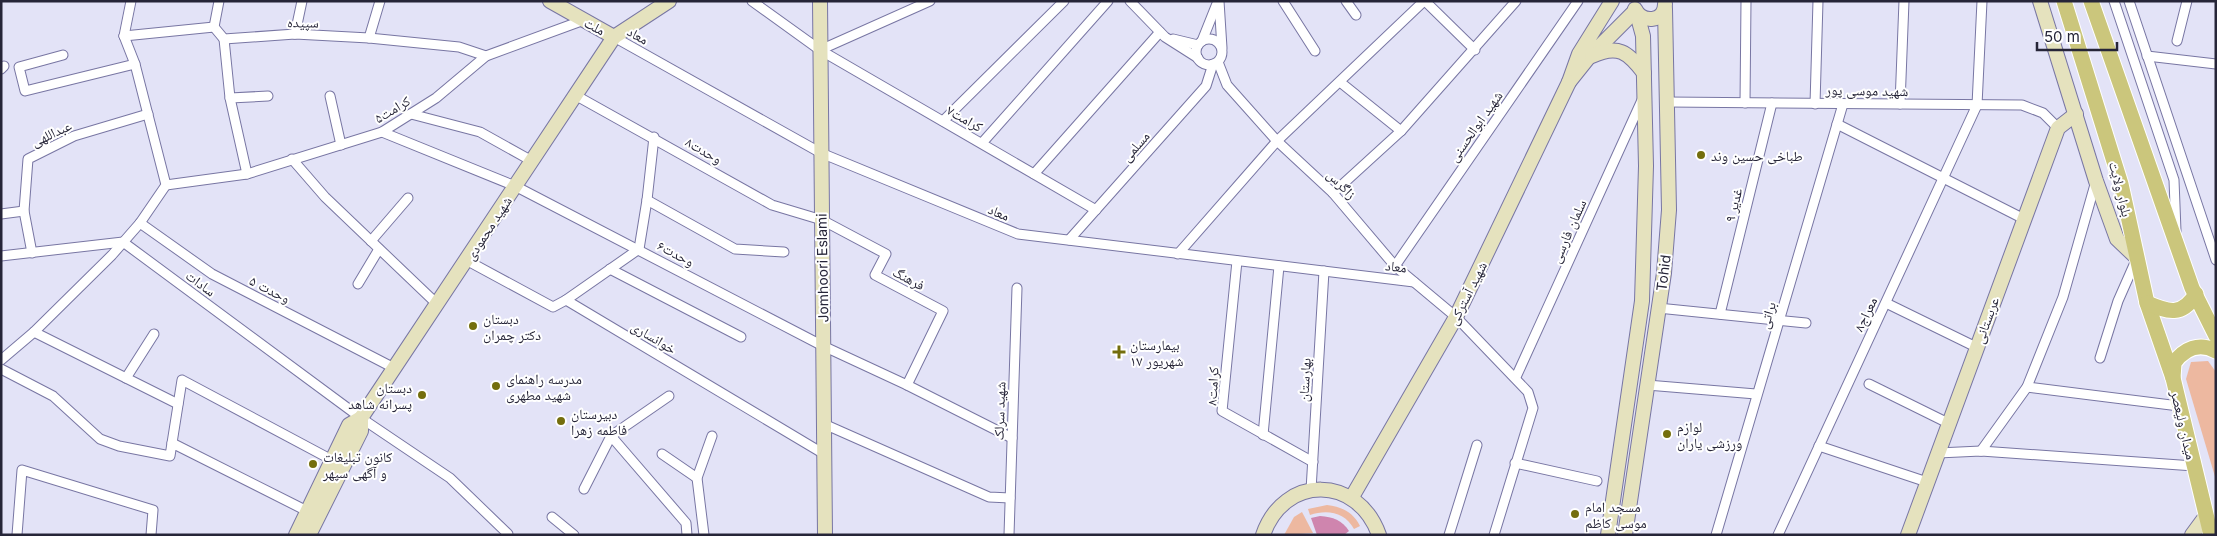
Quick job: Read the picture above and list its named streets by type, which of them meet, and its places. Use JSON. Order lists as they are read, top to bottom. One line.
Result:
{"streets":{"main road":["ملت","بلوار ولایت","شهید محمودی","Jomhoori Eslami","Tohid","شهید آسترکی","عربستانی","میدان ولیعصر"],"street":["سپیده","معاد","شهید موسی پور","کرامت۵","کرامت۷","شهید ابوالحسنی","عبداللهی","مسلمی","وحدت۸","زاگرس","غدیر ۹","سلمان فارسی","وحدت۶","فرهنگ","سادات","وحدت ۵","معراج۸","براتی","خوانساری","بهارستان","کرامت۸","شهید سرلک"]},"crossings":[["سپیده","کرامت۵"],["ملت","معاد"],["ملت","کرامت۵"],["ملت","شهید محمودی"],["معاد","مسلمی"],["معاد","زاگرس"],["معاد","شهید محمودی"],["معاد","Jomhoori Eslami"],["معاد","بهارستان"],["معاد","کرامت۸"],["شهید موسی پور","غدیر ۹"],["شهید موسی پور","Tohid"],["شهید موسی پور","معراج۸"],["شهید موسی پور","براتی"],["شهید موسی پور","عربستانی"],["کرامت۵","وحدت۶"],["کرامت۷","مسلمی"],["کرامت۷","Jomhoori Eslami"],["شهید ابوالحسنی","زاگرس"],["مسلمی","زاگرس"],["وحدت۸","شهید محمودی"],["وحدت۸","Jomhoori Eslami"],["وحدت۸","فرهنگ"],["زاگرس","سلمان فارسی"],["زاگرس","شهید آسترکی"],["بلوار ولایت","میدان ولیعصر"],["شهید محمودی","وحدت۶"],["شهید محمودی","سادات"],["شهید محمودی","وحدت ۵"],["سلمان فارسی","Tohid"],["وحدت۶","Jomhoori Eslami"],["وحدت۶","فرهنگ"],["وحدت۶","شهید سرلک"],["Jomhoori Eslami","فرهنگ"],["Jomhoori Eslami","خوانساری"],["بهارستان","کرامت۸"]],"places":{"other":["طباخی حسین وند","دبستان دکتر چمران","مدرسه راهنمای شهید مطهری","دبستان پسرانه شاهد","دبیرستان فاطمه زهرا","لوازم ورزشی یاران","کانون تبلیغات و آگهی سپهر","مسجد امام موسی کاظم"],"health":["بیمارستان ۱۷ شهریور"]},"scale_bar":"50 m"}
